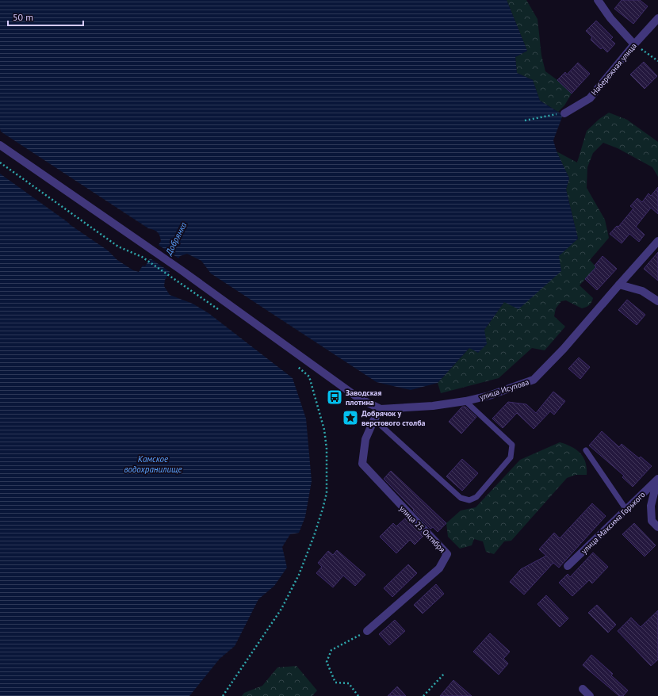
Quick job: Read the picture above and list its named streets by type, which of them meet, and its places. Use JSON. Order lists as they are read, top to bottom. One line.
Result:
{"streets":{"street":["Набережная улица","улица Исупова","улица Максима Горького","улица 25 Октября"]},"crossings":[["улица Исупова","улица 25 Октября"]],"water":["Добрянка","Камское водохранилище"],"places":{"bus stop":["Заводская плотина"],"place":["Добрячок у верстового столба"]},"scale_bar":"50 m"}
